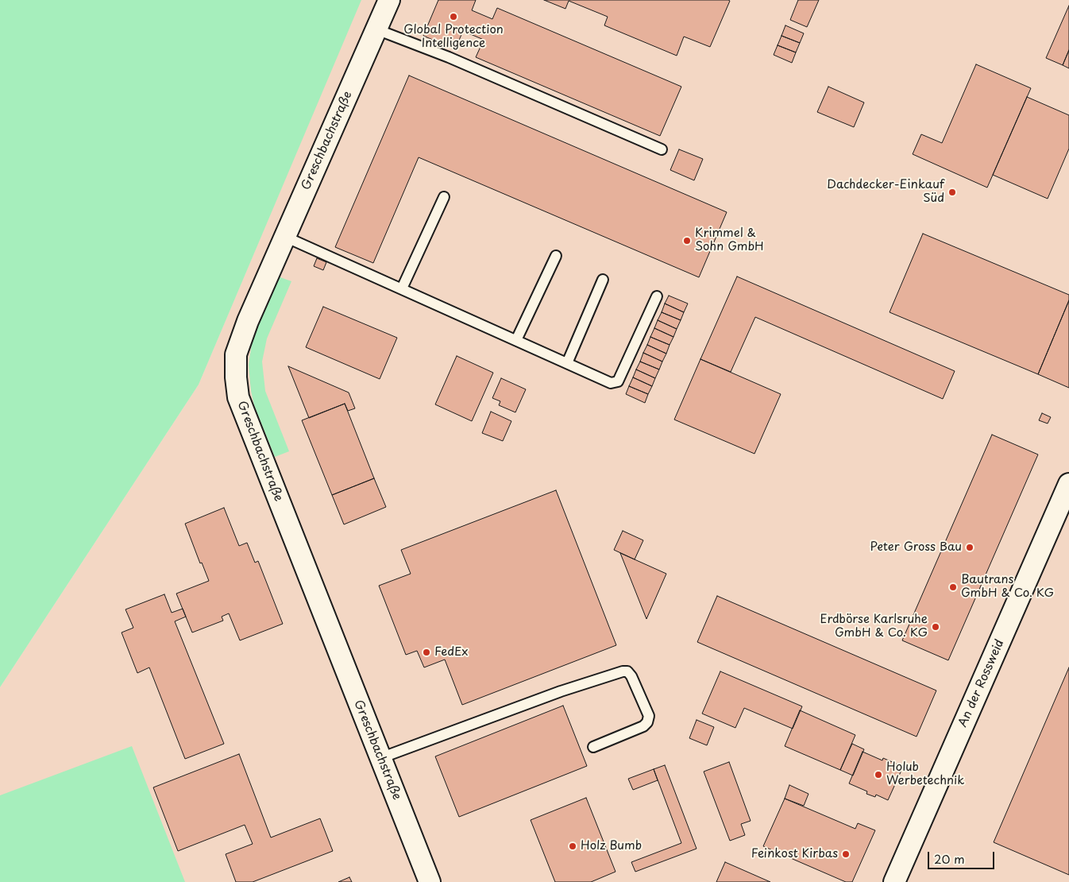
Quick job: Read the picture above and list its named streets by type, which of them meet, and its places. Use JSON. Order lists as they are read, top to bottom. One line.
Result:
{"streets":{"street":["Greschbachstraße","An der Rossweid"]},"places":["Global Protection Intelligence","Dachdecker-Einkauf Süd","Krimmel & Sohn GmbH","Peter Gross Bau","Bautrans GmbH & Co. KG","Erdbörse Karlsruhe GmbH & Co. KG","FedEx","Holub Werbetechnik","Holz Bumb","Feinkost Kirbas"],"scale_bar":"20 m"}
